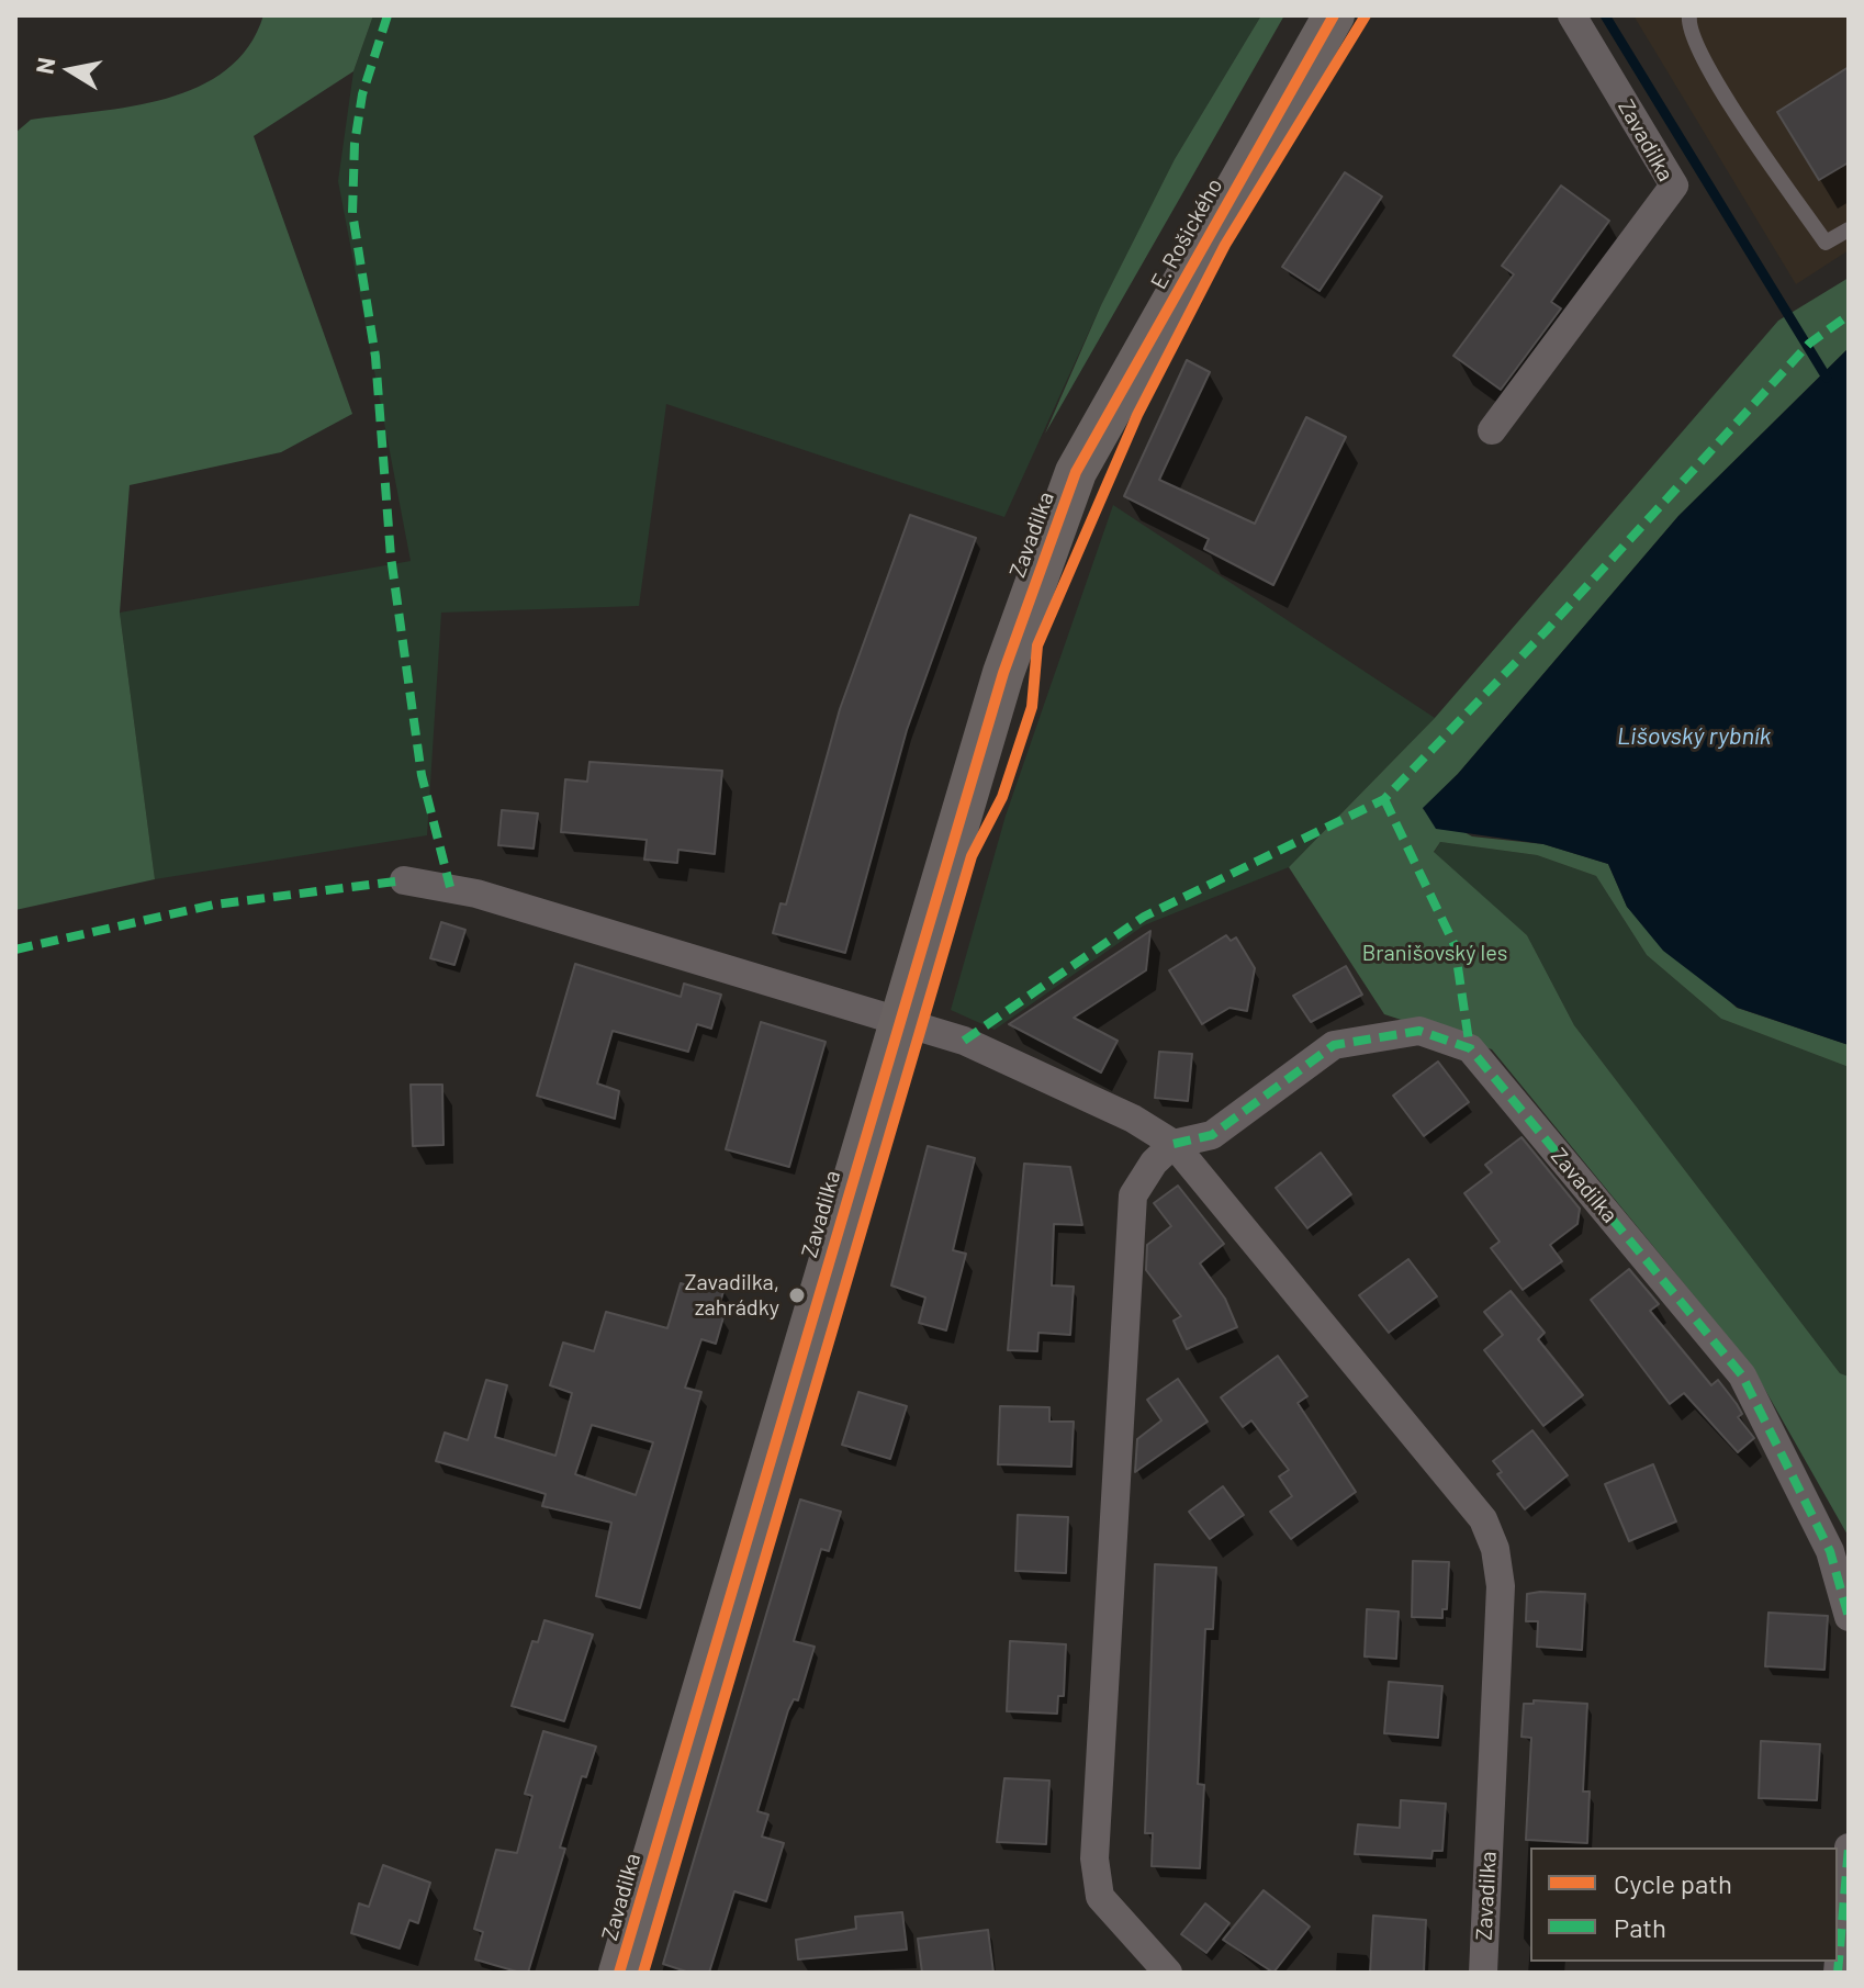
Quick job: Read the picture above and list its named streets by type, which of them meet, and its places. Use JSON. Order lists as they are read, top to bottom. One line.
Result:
{"streets":{"street":["Zavadilka","E. Rošického"]},"crossings":[["Zavadilka","E. Rošického"]],"water":["Lišovský rybník"],"parks":["Branišovský les"],"places":["Zavadilka, zahrádky"],"legend":["Cycle path","Path"],"north":"left"}
